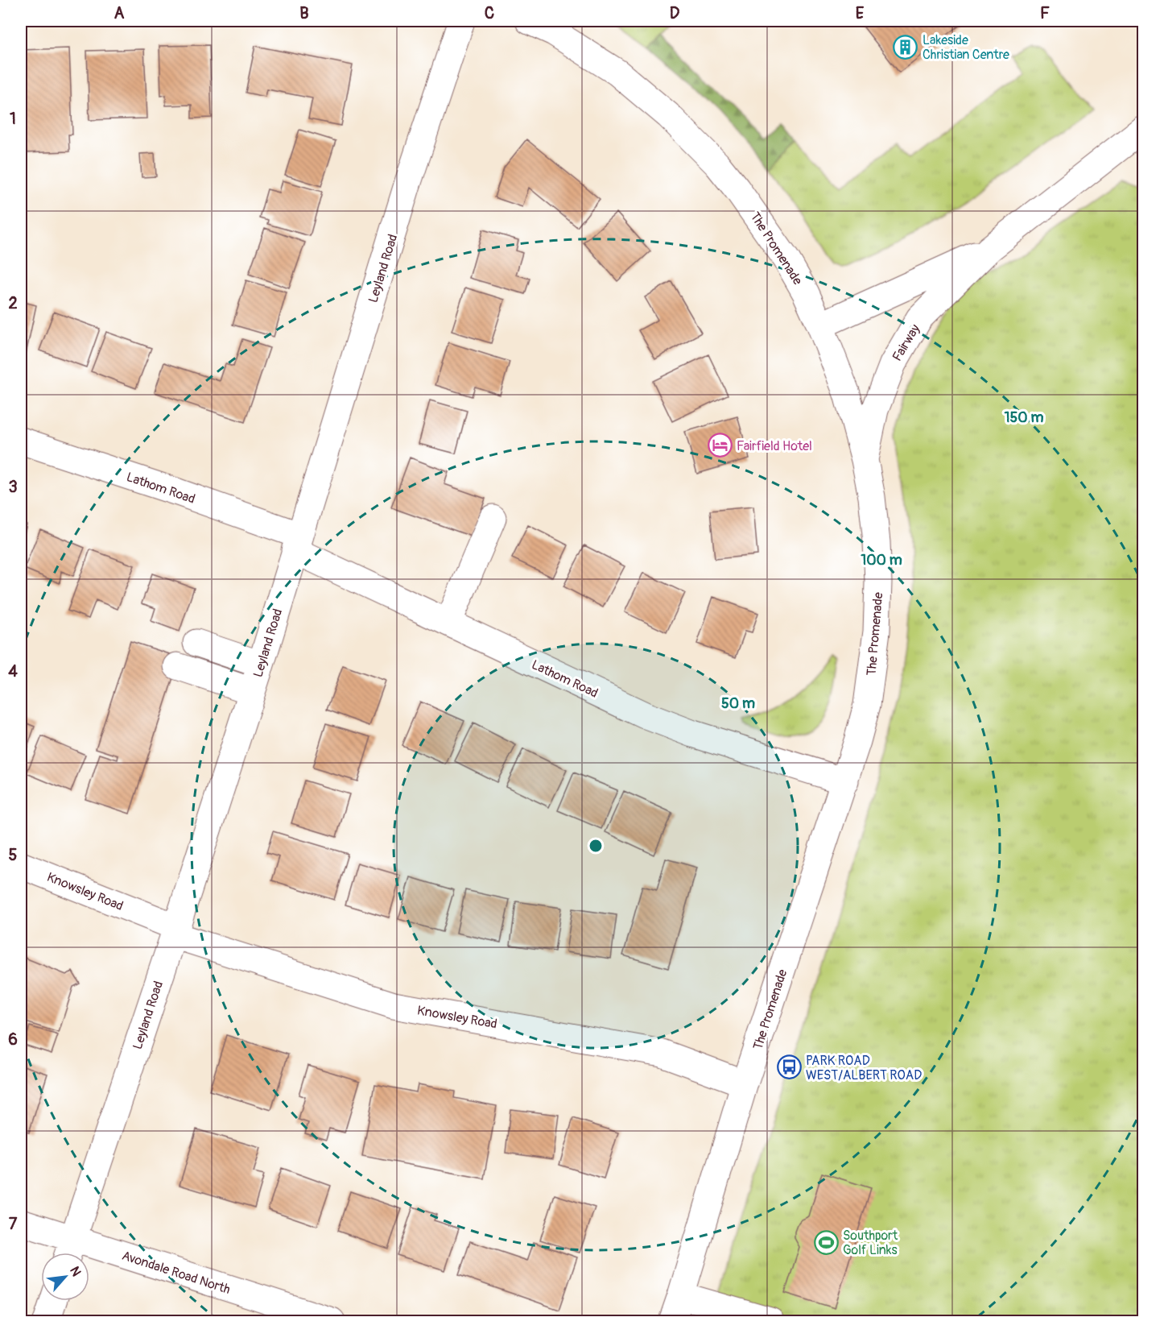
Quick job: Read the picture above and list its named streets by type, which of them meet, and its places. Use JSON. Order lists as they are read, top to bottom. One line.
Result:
{"streets":{"street":["The Promenade","Leyland Road","Fairway","Lathom Road","Knowsley Road","Avondale Road North"]},"crossings":[["The Promenade","Fairway"],["The Promenade","Lathom Road"],["The Promenade","Knowsley Road"],["Leyland Road","Lathom Road"],["Leyland Road","Knowsley Road"],["Leyland Road","Avondale Road North"]],"places":{"building":["Lakeside Christian Centre"],"hotel":["Fairfield Hotel"],"bus stop":["PARK ROAD WEST/ALBERT ROAD"],"sports":["Southport Golf Links"]},"north":"top right","grid":{"columns":["A","B","C","D","E","F"],"rows":["1","2","3","4","5","6","7"]},"rings":["150 m","100 m","50 m"]}
